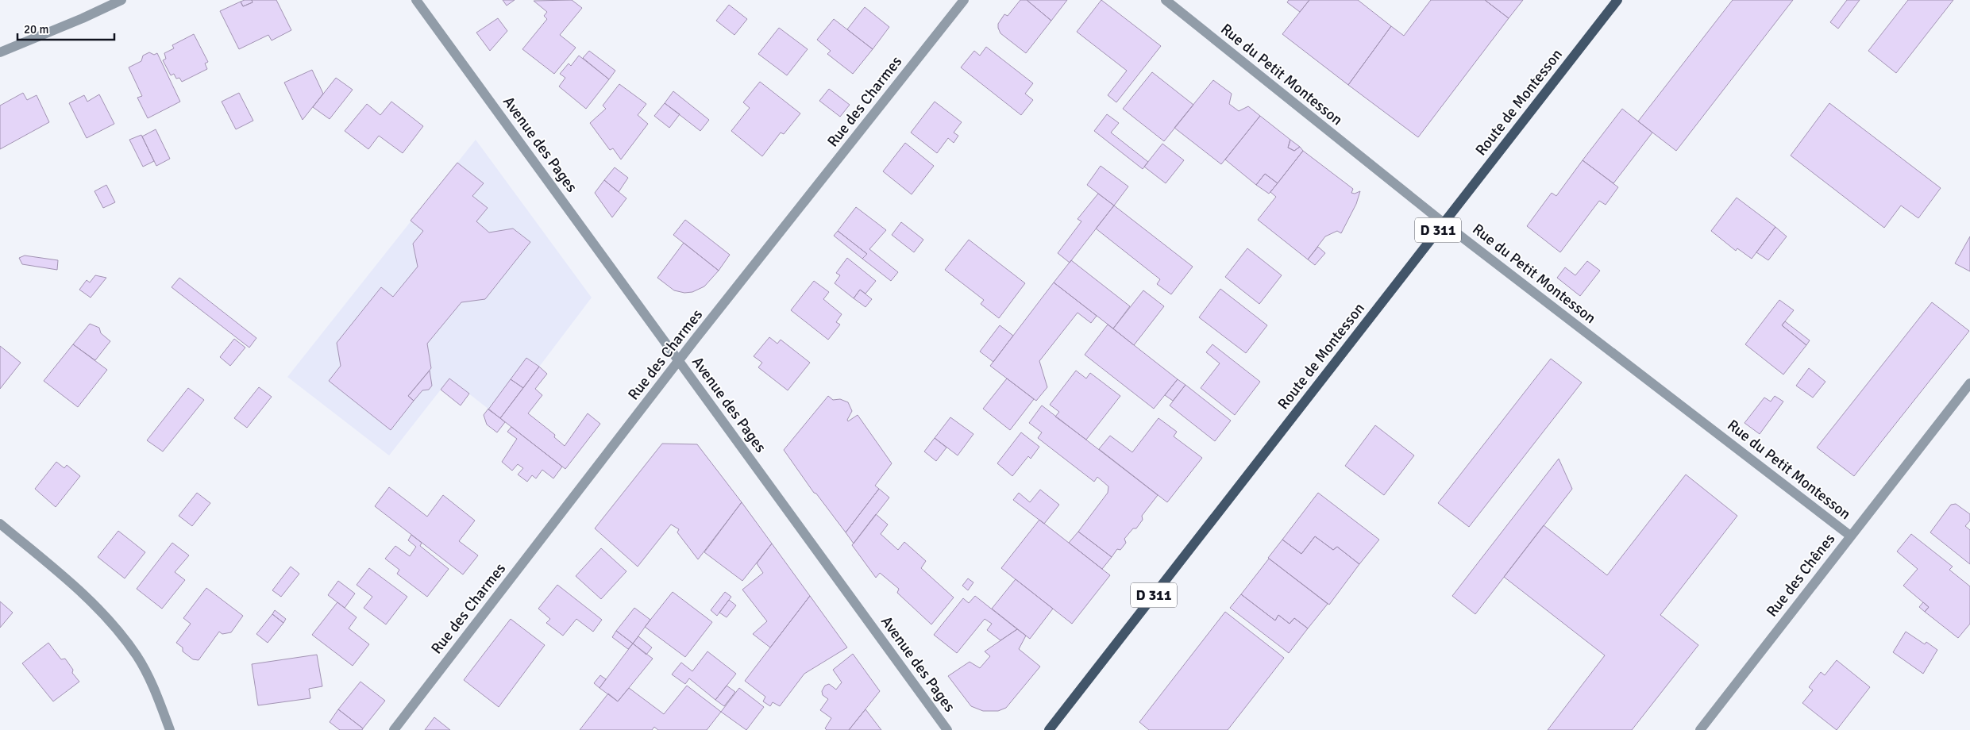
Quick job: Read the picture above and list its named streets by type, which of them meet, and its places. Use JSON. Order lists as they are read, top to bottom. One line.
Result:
{"streets":{"main road":["Route de Montesson","D 311"],"street":["Rue du Petit Montesson","Rue des Charmes","Avenue des Pages","Rue des Chênes"]},"crossings":[["Rue du Petit Montesson","Route de Montesson"],["Rue du Petit Montesson","Rue des Chênes"],["Rue des Charmes","Avenue des Pages"]],"scale_bar":"20 m"}
